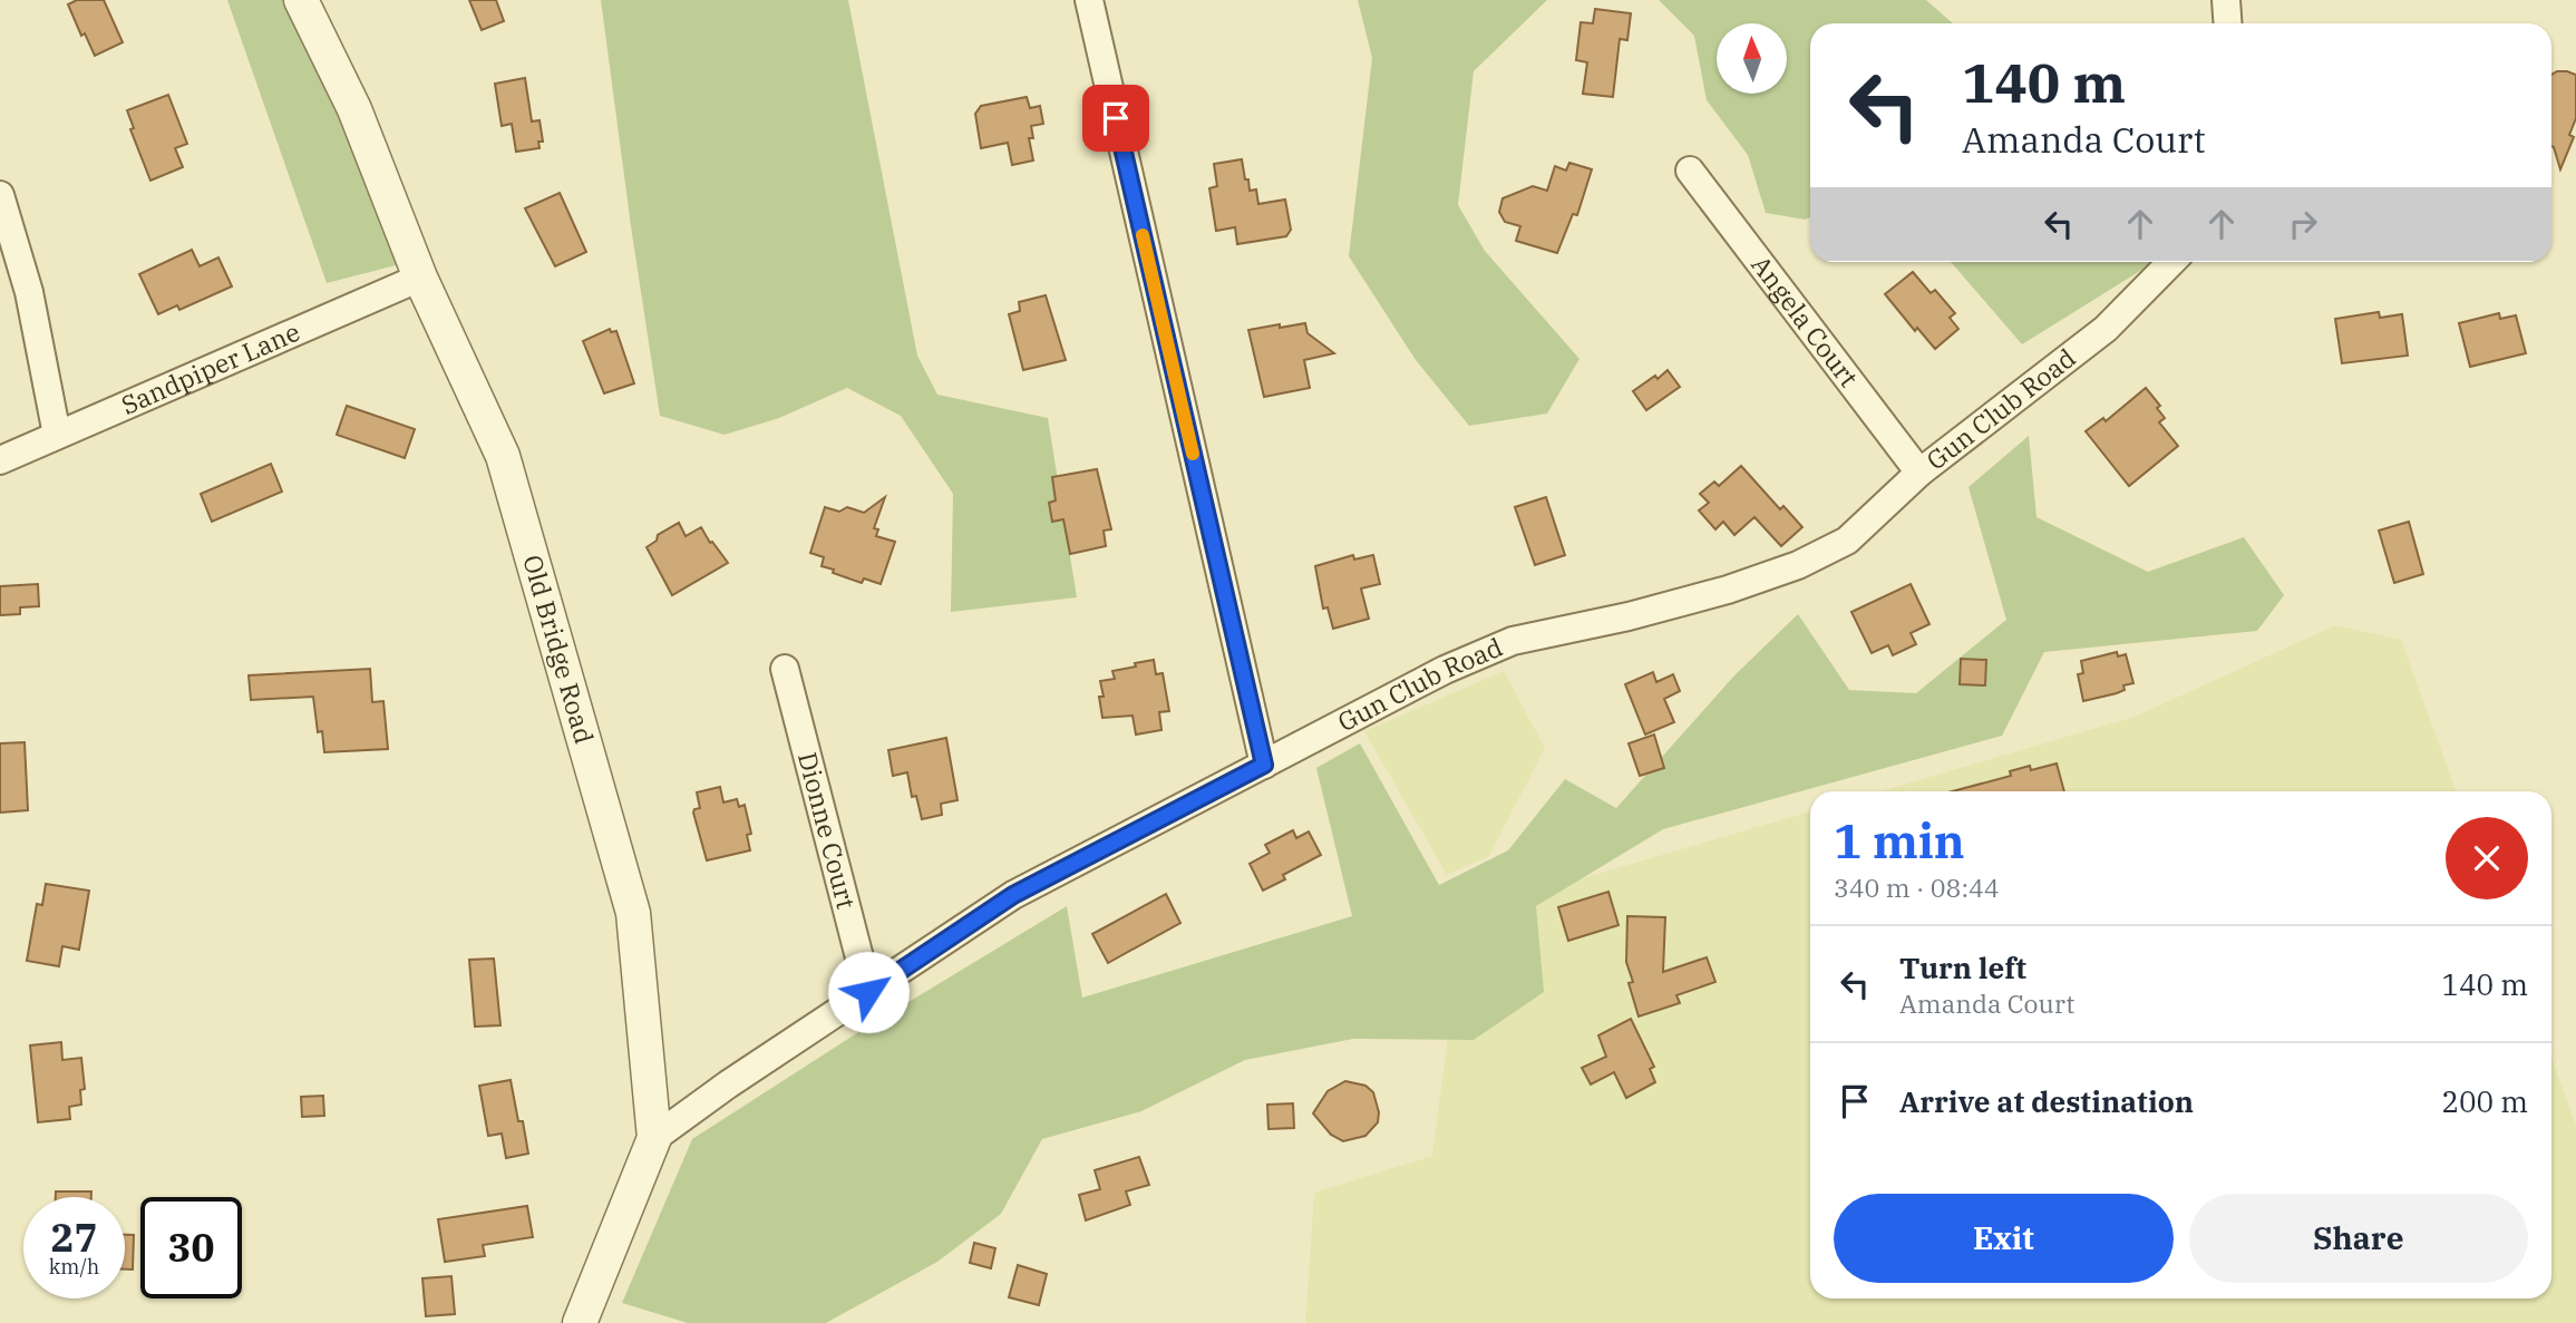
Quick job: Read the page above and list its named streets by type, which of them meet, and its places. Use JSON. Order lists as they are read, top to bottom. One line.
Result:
{"streets":{"street":["Angela Court","Sandpiper Lane","Gun Club Road","Old Bridge Road","Dionne Court"]},"crossings":[["Angela Court","Gun Club Road"],["Sandpiper Lane","Old Bridge Road"],["Gun Club Road","Old Bridge Road"],["Gun Club Road","Dionne Court"]],"north":"top","page":{"turn":["140 m","Amanda Court"],"heading":["1 min","340 m · 08:44"],"list":[{"name":"Turn left","note":"Amanda Court","value":"140 m"},{"name":"Arrive at destination","value":"200 m"}],"buttons":["Exit","Share"],"speed":"27 km/h","limit":"30"}}
